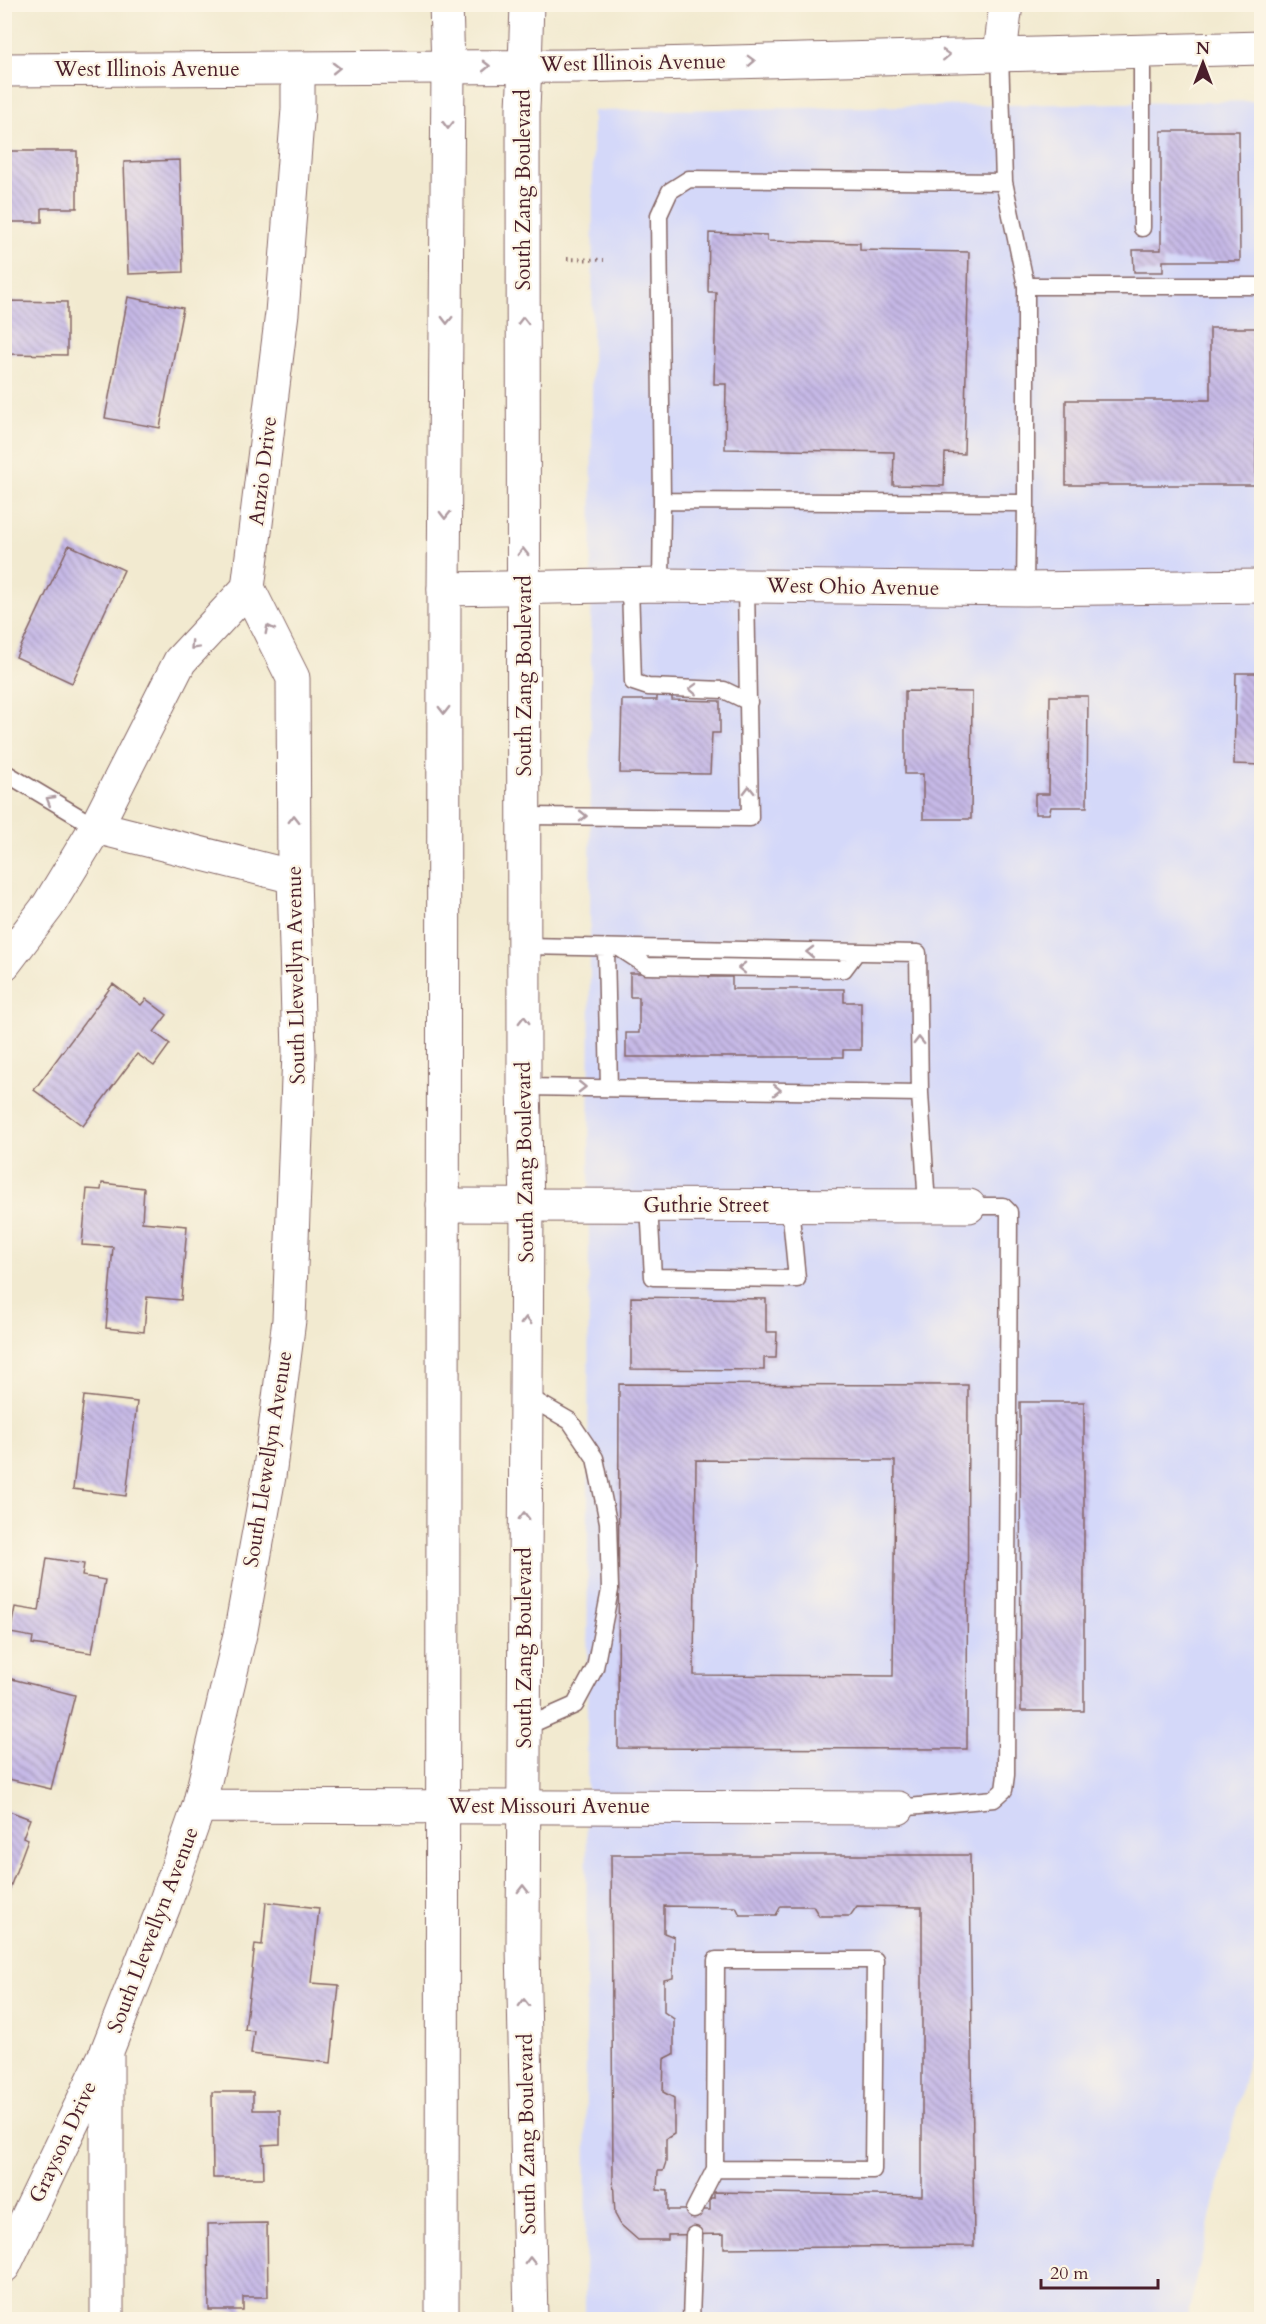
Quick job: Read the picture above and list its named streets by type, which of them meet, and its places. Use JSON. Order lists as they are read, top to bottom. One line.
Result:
{"streets":{"street":["West Illinois Avenue","South Zang Boulevard","Anzio Drive","West Ohio Avenue","South Llewellyn Avenue","Guthrie Street","West Missouri Avenue","Grayson Drive"]},"crossings":[["West Illinois Avenue","South Zang Boulevard"],["West Illinois Avenue","Anzio Drive"],["South Zang Boulevard","West Ohio Avenue"],["South Zang Boulevard","Guthrie Street"],["South Zang Boulevard","West Missouri Avenue"],["Anzio Drive","South Llewellyn Avenue"],["South Llewellyn Avenue","West Missouri Avenue"],["South Llewellyn Avenue","Grayson Drive"]],"one_way":["West Illinois Avenue"],"scale_bar":"20 m","north":"top"}
